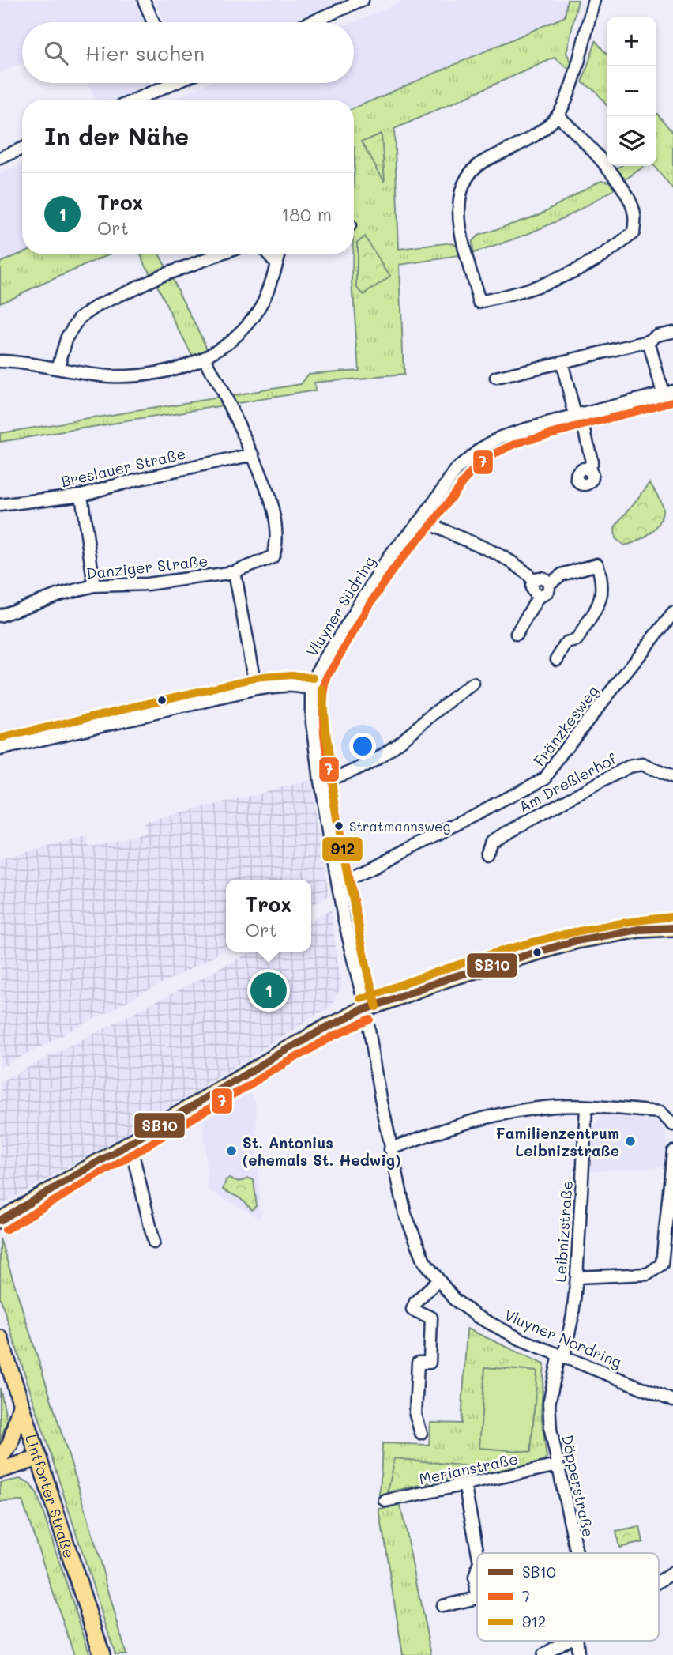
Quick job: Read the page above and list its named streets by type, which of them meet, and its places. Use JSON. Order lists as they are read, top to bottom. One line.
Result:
{"streets":{"main road":["Lintforter Straße"],"street":["Breslauer Straße","Danziger Straße","Vluyner Südring","Fränzkesweg","Am Dreßlerhof","Leibnizstraße","Vluyner Nordring","Merianstraße","Döpperstraße"]},"crossings":[["Breslauer Straße","Danziger Straße"],["Vluyner Südring","Fränzkesweg"],["Vluyner Südring","Vluyner Nordring"],["Leibnizstraße","Vluyner Nordring"],["Leibnizstraße","Döpperstraße"],["Vluyner Nordring","Döpperstraße"],["Merianstraße","Döpperstraße"]],"places":["Stratmannsweg","Familienzentrum Leibnizstraße","St. Antonius (ehemals St. Hedwig)"],"lines":["transit line 7","transit line 912","transit line SB10"],"legend":["SB10","7","912"],"page":{"map_buttons":["+","−"],"search":"Hier suchen","heading":"In der Nähe","list":[{"mark":"1","name":"Trox","note":"Ort","value":"180 m"}],"popup":["Trox","Ort"],"pins":"1"}}
